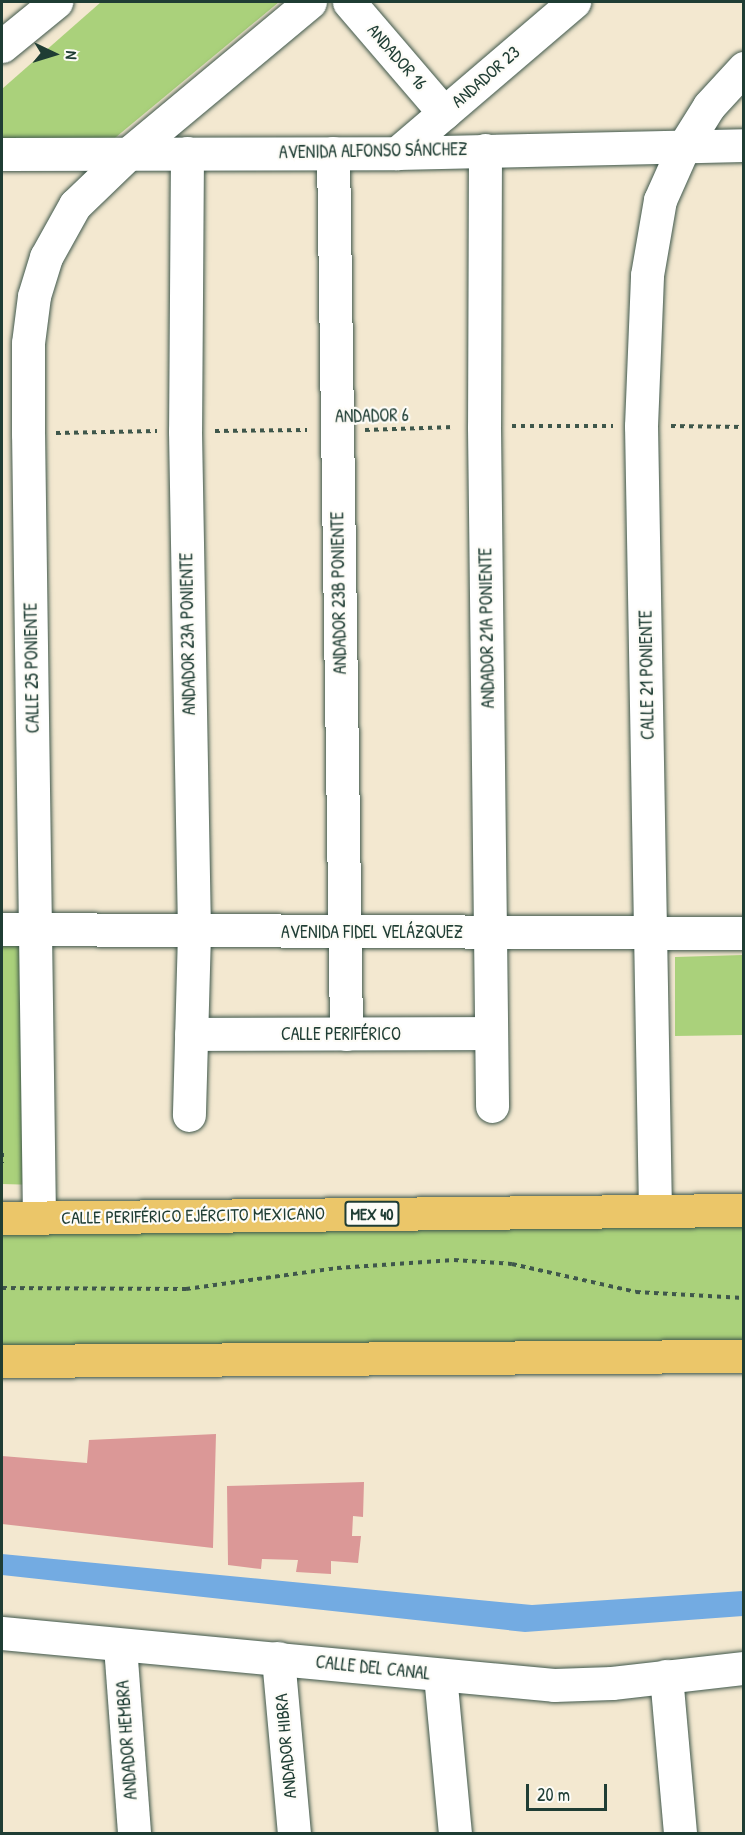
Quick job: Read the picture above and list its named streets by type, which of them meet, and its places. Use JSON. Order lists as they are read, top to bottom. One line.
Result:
{"streets":{"highway":["MEX 40","CALLE PERIFÉRICO EJÉRCITO MEXICANO"],"street":["ANDADOR 16","ANDADOR 23","AVENIDA ALFONSO SÁNCHEZ","ANDADOR 23B PONIENTE","ANDADOR 21A PONIENTE","ANDADOR 23A PONIENTE","CALLE 25 PONIENTE","CALLE 21 PONIENTE","AVENIDA FIDEL VELÁZQUEZ","CALLE PERIFÉRICO","CALLE DEL CANAL","ANDADOR HEMBRA","ANDADOR HIBRA"],"path":["ANDADOR 6"]},"crossings":[["ANDADOR 16","ANDADOR 23"],["ANDADOR 23","AVENIDA ALFONSO SÁNCHEZ"],["AVENIDA ALFONSO SÁNCHEZ","ANDADOR 23B PONIENTE"],["AVENIDA ALFONSO SÁNCHEZ","ANDADOR 21A PONIENTE"],["AVENIDA ALFONSO SÁNCHEZ","ANDADOR 23A PONIENTE"],["AVENIDA ALFONSO SÁNCHEZ","CALLE 25 PONIENTE"],["AVENIDA ALFONSO SÁNCHEZ","CALLE 21 PONIENTE"],["ANDADOR 6","ANDADOR 23B PONIENTE"],["ANDADOR 6","ANDADOR 21A PONIENTE"],["ANDADOR 6","ANDADOR 23A PONIENTE"],["ANDADOR 6","CALLE 25 PONIENTE"],["ANDADOR 6","CALLE 21 PONIENTE"],["ANDADOR 23B PONIENTE","AVENIDA FIDEL VELÁZQUEZ"],["ANDADOR 23B PONIENTE","CALLE PERIFÉRICO"],["ANDADOR 21A PONIENTE","AVENIDA FIDEL VELÁZQUEZ"],["ANDADOR 21A PONIENTE","CALLE PERIFÉRICO"],["ANDADOR 23A PONIENTE","AVENIDA FIDEL VELÁZQUEZ"],["ANDADOR 23A PONIENTE","CALLE PERIFÉRICO"],["CALLE 25 PONIENTE","AVENIDA FIDEL VELÁZQUEZ"],["CALLE 25 PONIENTE","CALLE PERIFÉRICO EJÉRCITO MEXICANO"],["CALLE 21 PONIENTE","AVENIDA FIDEL VELÁZQUEZ"],["CALLE 21 PONIENTE","CALLE PERIFÉRICO EJÉRCITO MEXICANO"],["CALLE DEL CANAL","ANDADOR HEMBRA"],["CALLE DEL CANAL","ANDADOR HIBRA"]],"scale_bar":"20 m","north":"right"}
